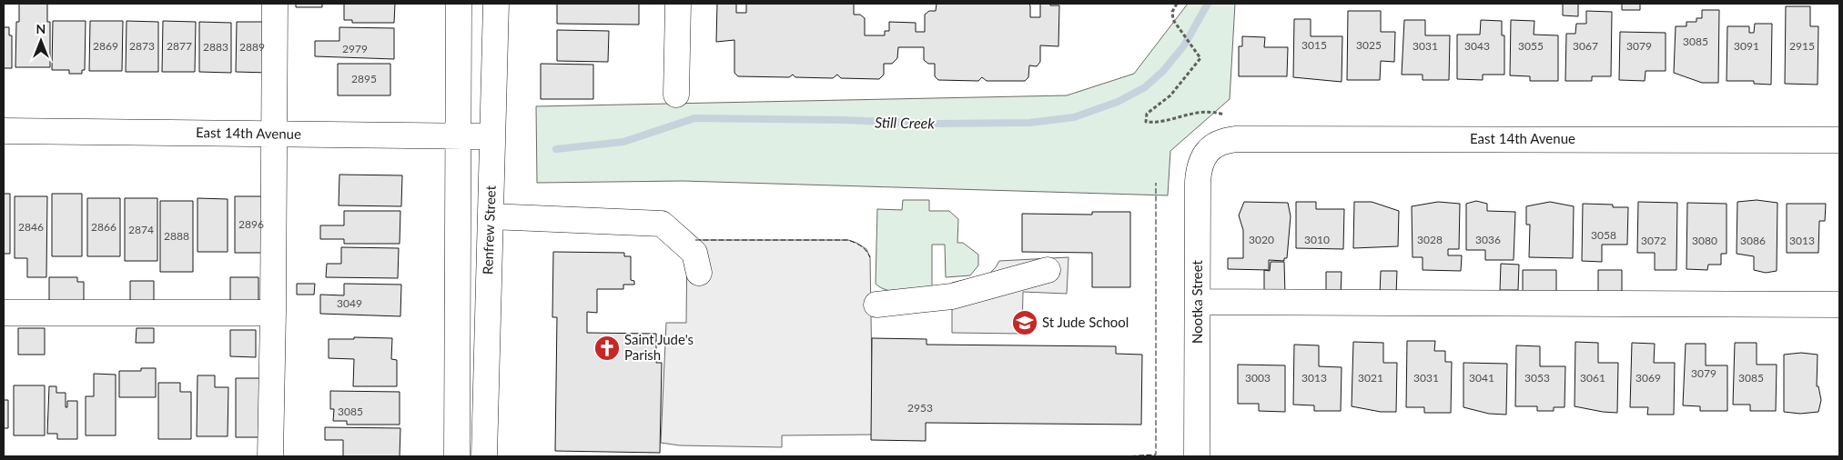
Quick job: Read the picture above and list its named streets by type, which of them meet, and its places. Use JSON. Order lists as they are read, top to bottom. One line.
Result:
{"streets":{"street":["East 14th Avenue","Renfrew Street","Nootka Street"]},"crossings":[["East 14th Avenue","Renfrew Street"],["East 14th Avenue","Nootka Street"]],"water":["Still Creek"],"places":{"school or university":["St Jude School"],"church":["Saint Jude's Parish"]},"house_numbers":["3085","3015","3025","2869","2873","2877","3031","3043","3055","3067","3079","3091","2915","2883","2889","2979","2895","2896","2846","2866","2874","3058","2888","3020","3010","3028","3036","3072","3080","3086","3013","3049","3079","3003","3013","3021","3031","3041","3053","3061","3069","3085","2953","3085"],"north":"top"}
